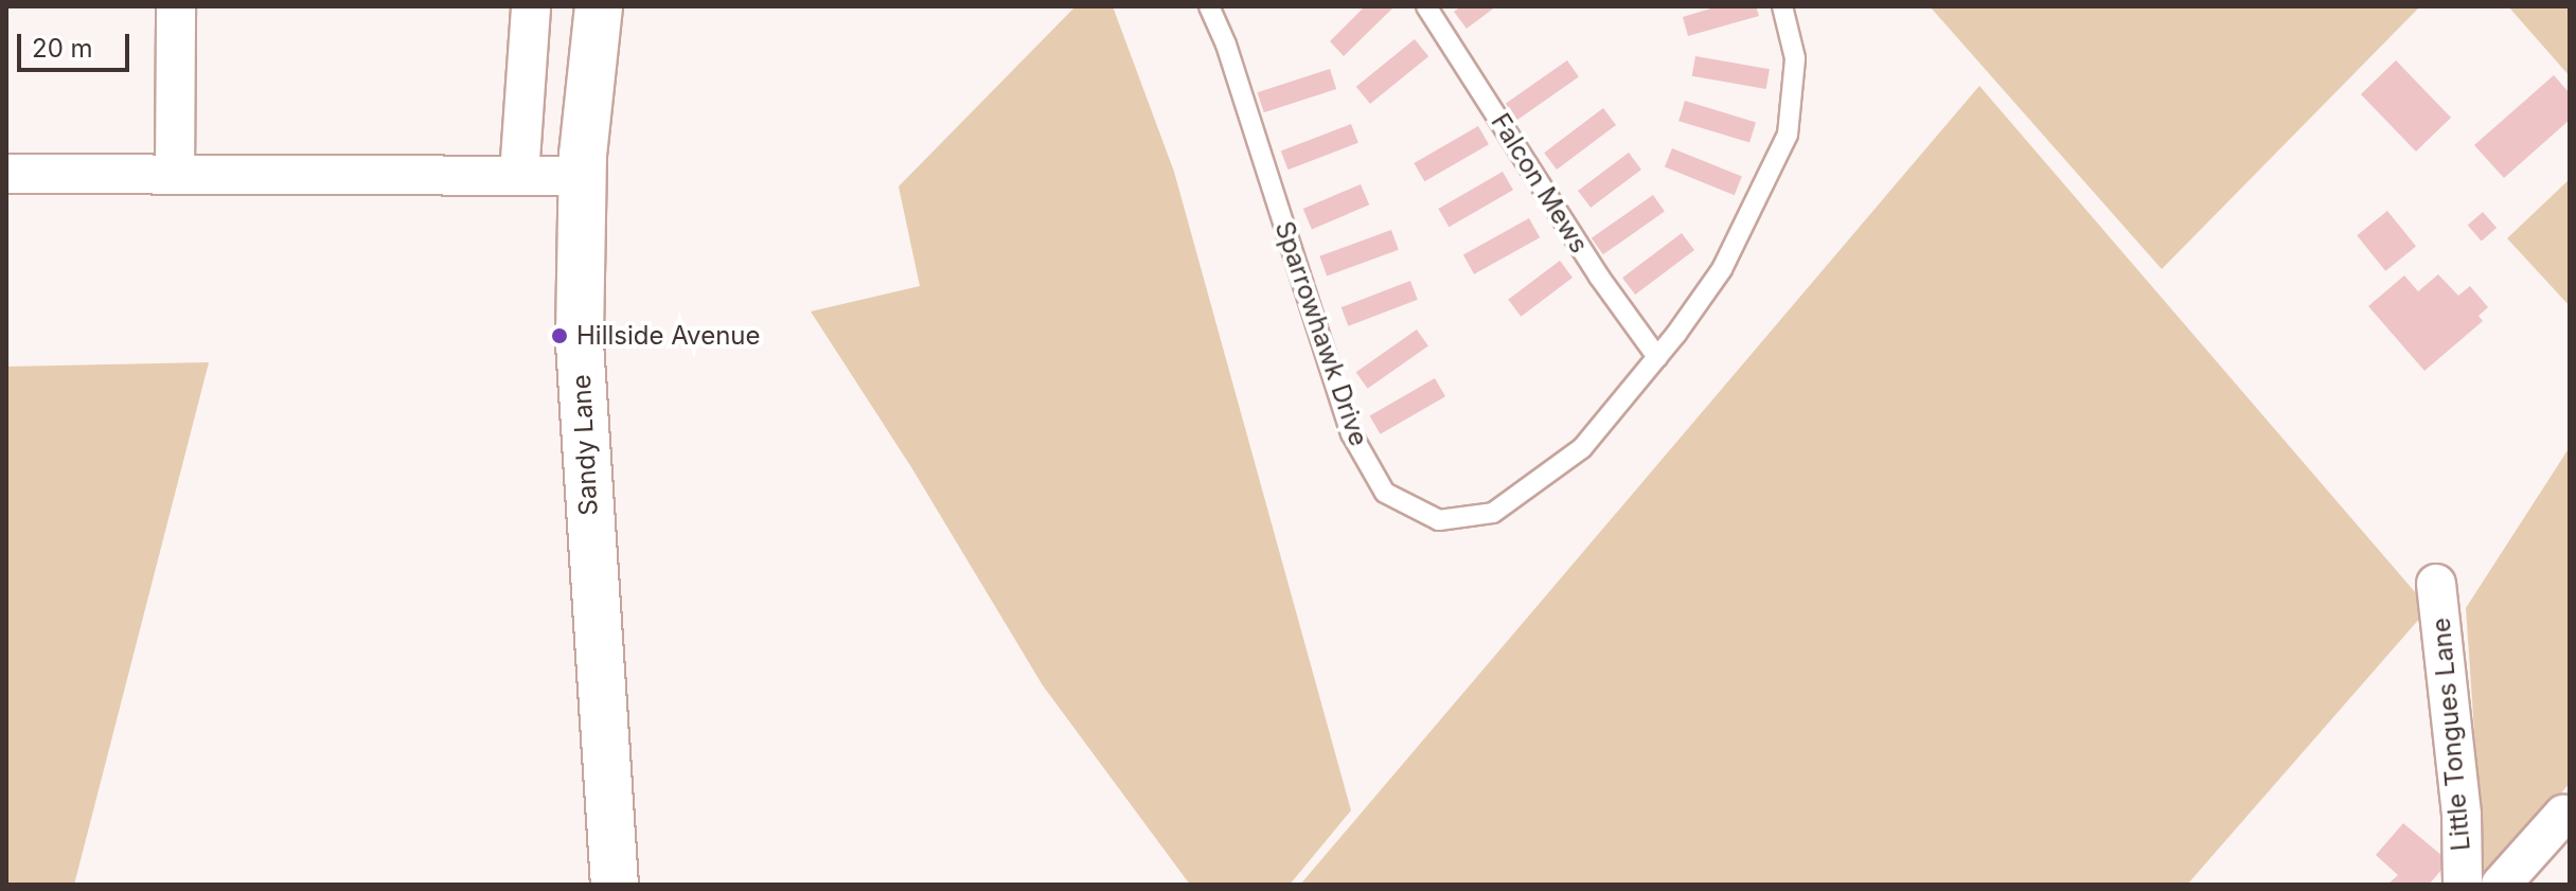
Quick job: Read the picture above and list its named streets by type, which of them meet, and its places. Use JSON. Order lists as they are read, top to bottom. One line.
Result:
{"streets":{"main road":["Sandy Lane"],"street":["Little Tongues Lane"],"lane":["Falcon Mews","Sparrowhawk Drive"]},"crossings":[["Falcon Mews","Sparrowhawk Drive"]],"places":["Hillside Avenue"],"scale_bar":"20 m"}
